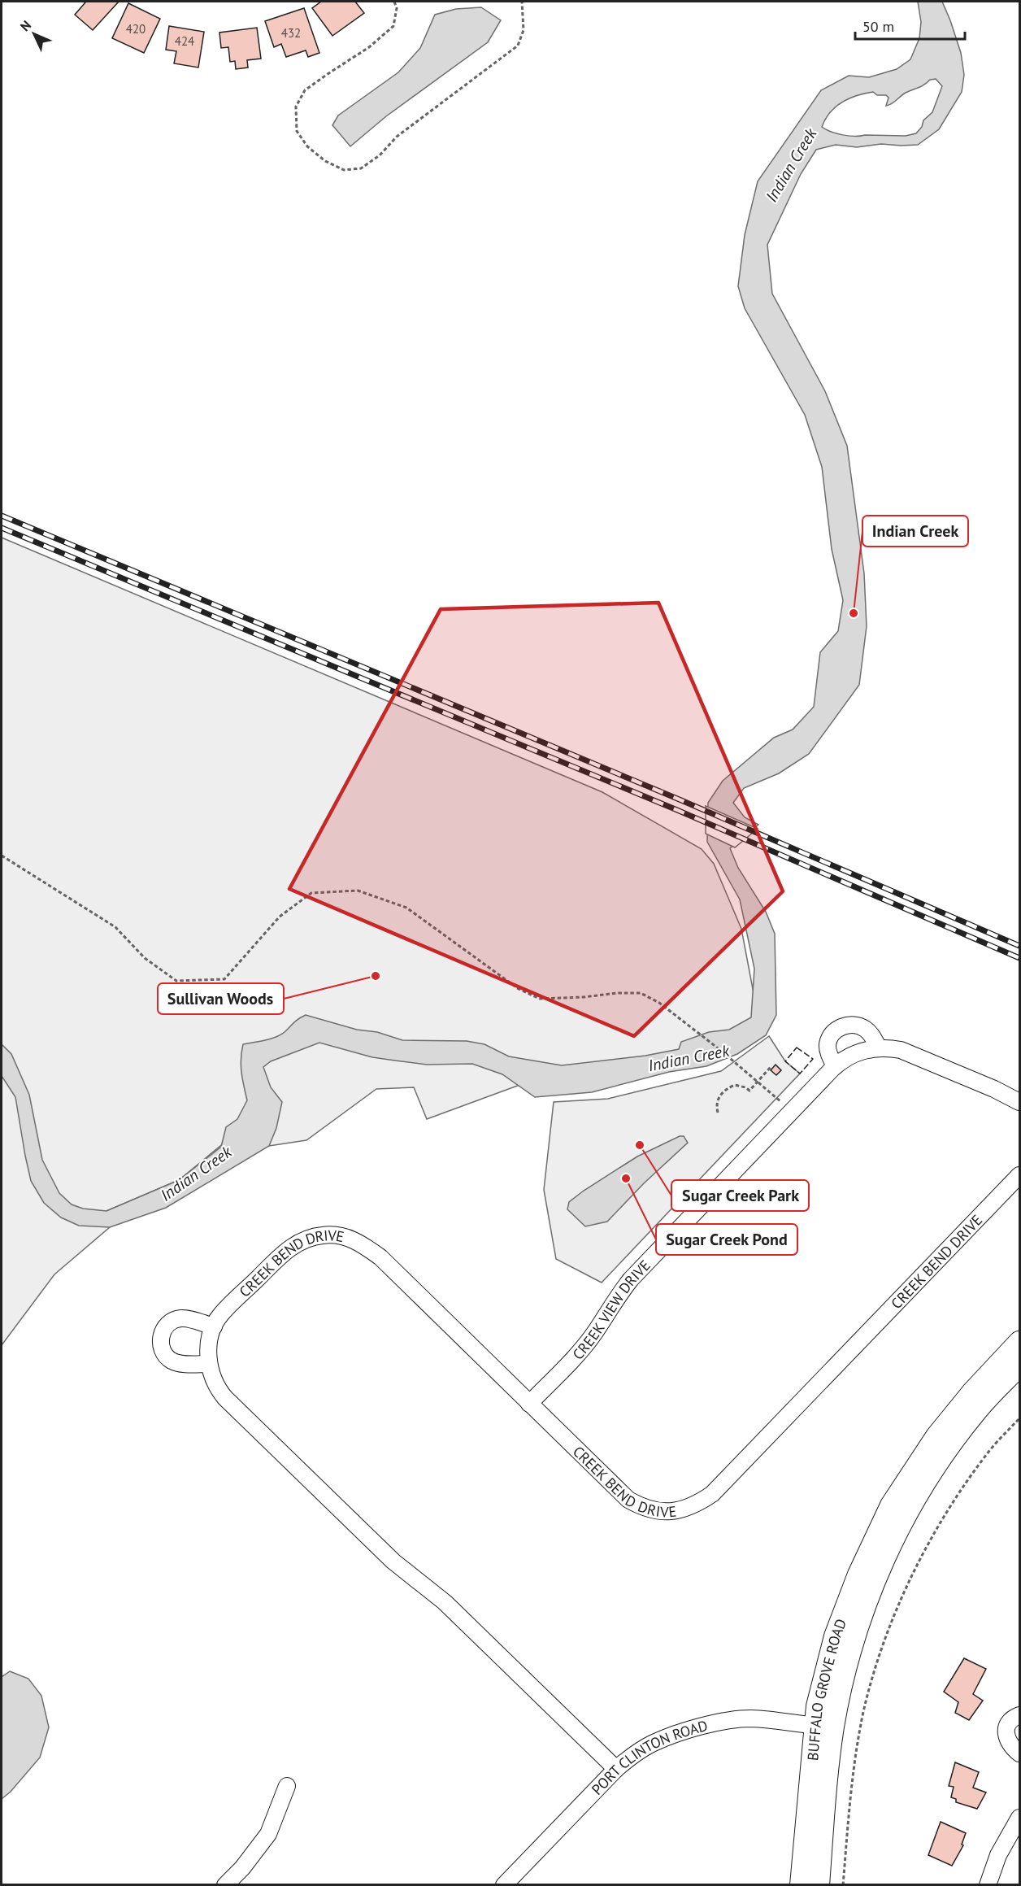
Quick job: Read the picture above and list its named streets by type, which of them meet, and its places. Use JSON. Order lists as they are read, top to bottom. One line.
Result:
{"streets":{"main road":["BUFFALO GROVE ROAD"],"street":["CREEK BEND DRIVE","CREEK VIEW DRIVE","PORT CLINTON ROAD"]},"crossings":[["CREEK BEND DRIVE","CREEK VIEW DRIVE"],["CREEK BEND DRIVE","PORT CLINTON ROAD"],["BUFFALO GROVE ROAD","PORT CLINTON ROAD"]],"water":["Indian Creek"],"places":["Indian Creek","Sullivan Woods","Sugar Creek Park","Sugar Creek Pond"],"house_numbers":["420","432","424"],"scale_bar":"50 m","north":"top left"}
